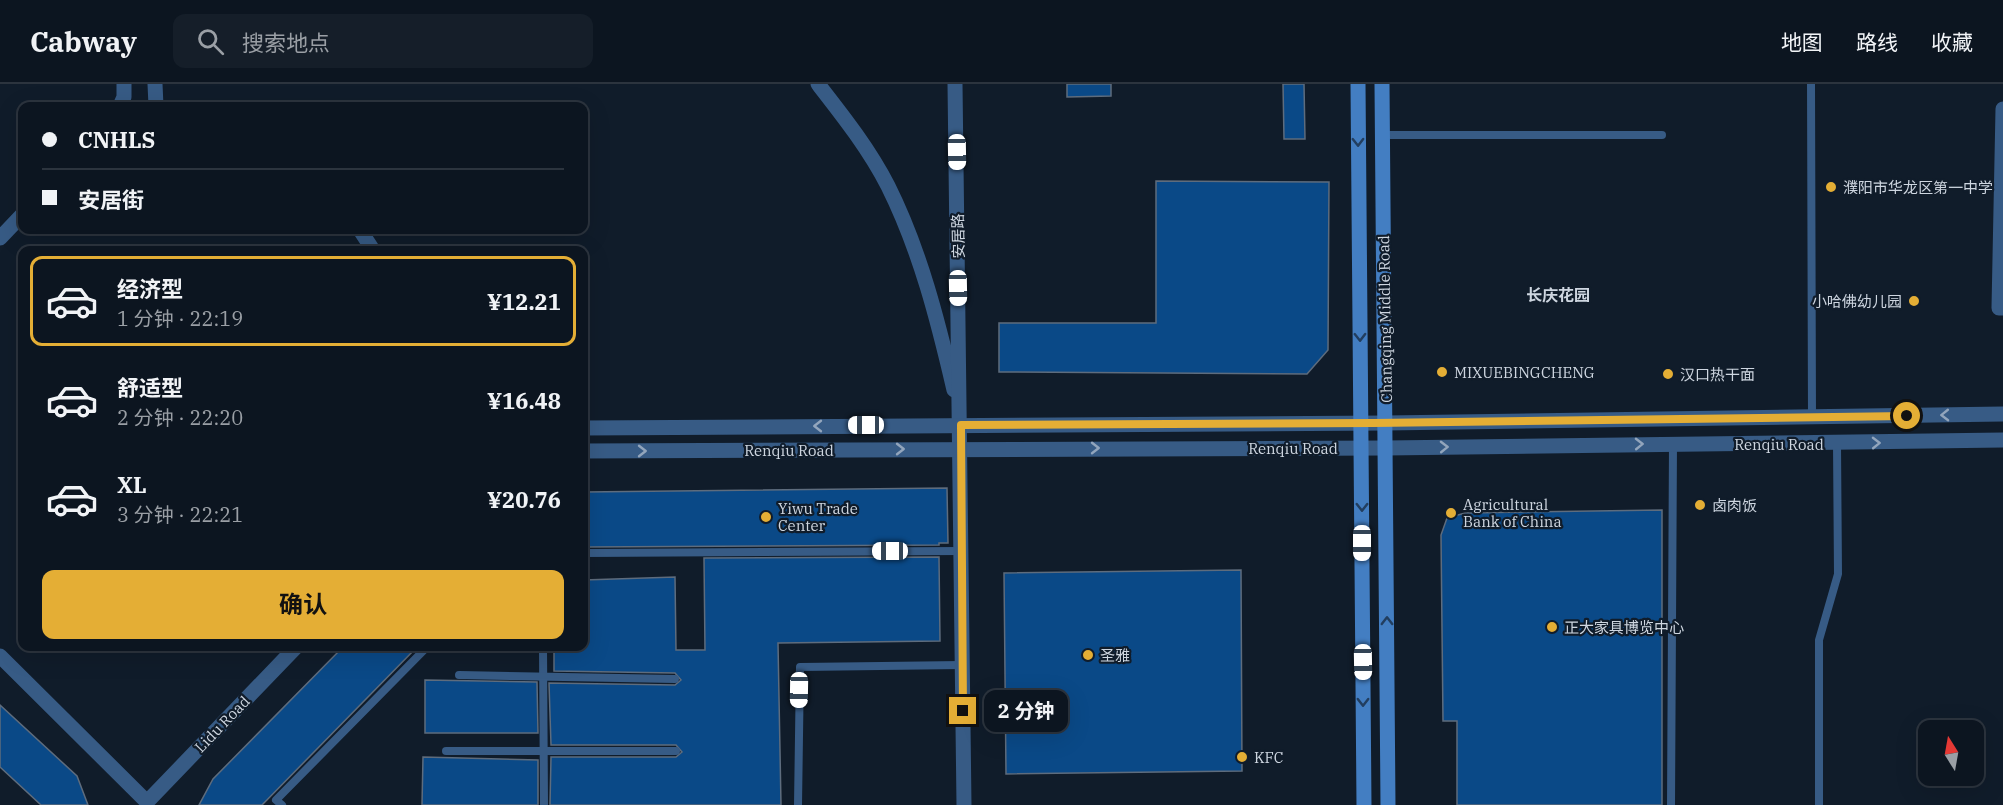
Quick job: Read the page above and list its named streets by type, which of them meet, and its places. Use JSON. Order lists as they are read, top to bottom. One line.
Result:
{"streets":{"main road":["Changqing Middle Road"],"street":["安居路","Renqiu Road","Lidu Road"]},"crossings":[["安居路","Renqiu Road"],["Changqing Middle Road","Renqiu Road"]],"districts":["长庆花园"],"places":["濮阳市华龙区第一中学","小哈佛幼儿园","MIXUEBINGCHENG","汉口热干面","卤肉饭","Agricultural Bank of China","Yiwu Trade Center","正大家具博览中心","圣雅","KFC"],"north":"top","page":{"header":"Cabway","search":"搜索地点","nav":["地图","路线","收藏"],"banner":["CNHLS","安居街"],"list":[{"name":"经济型","note":"1 分钟 · 22:19","value":"¥12.21"},{"name":"舒适型","note":"2 分钟 · 22:20","value":"¥16.48"},{"name":"XL","note":"3 分钟 · 22:21","value":"¥20.76"}],"buttons":"确认","bubble":"2 分钟"}}
